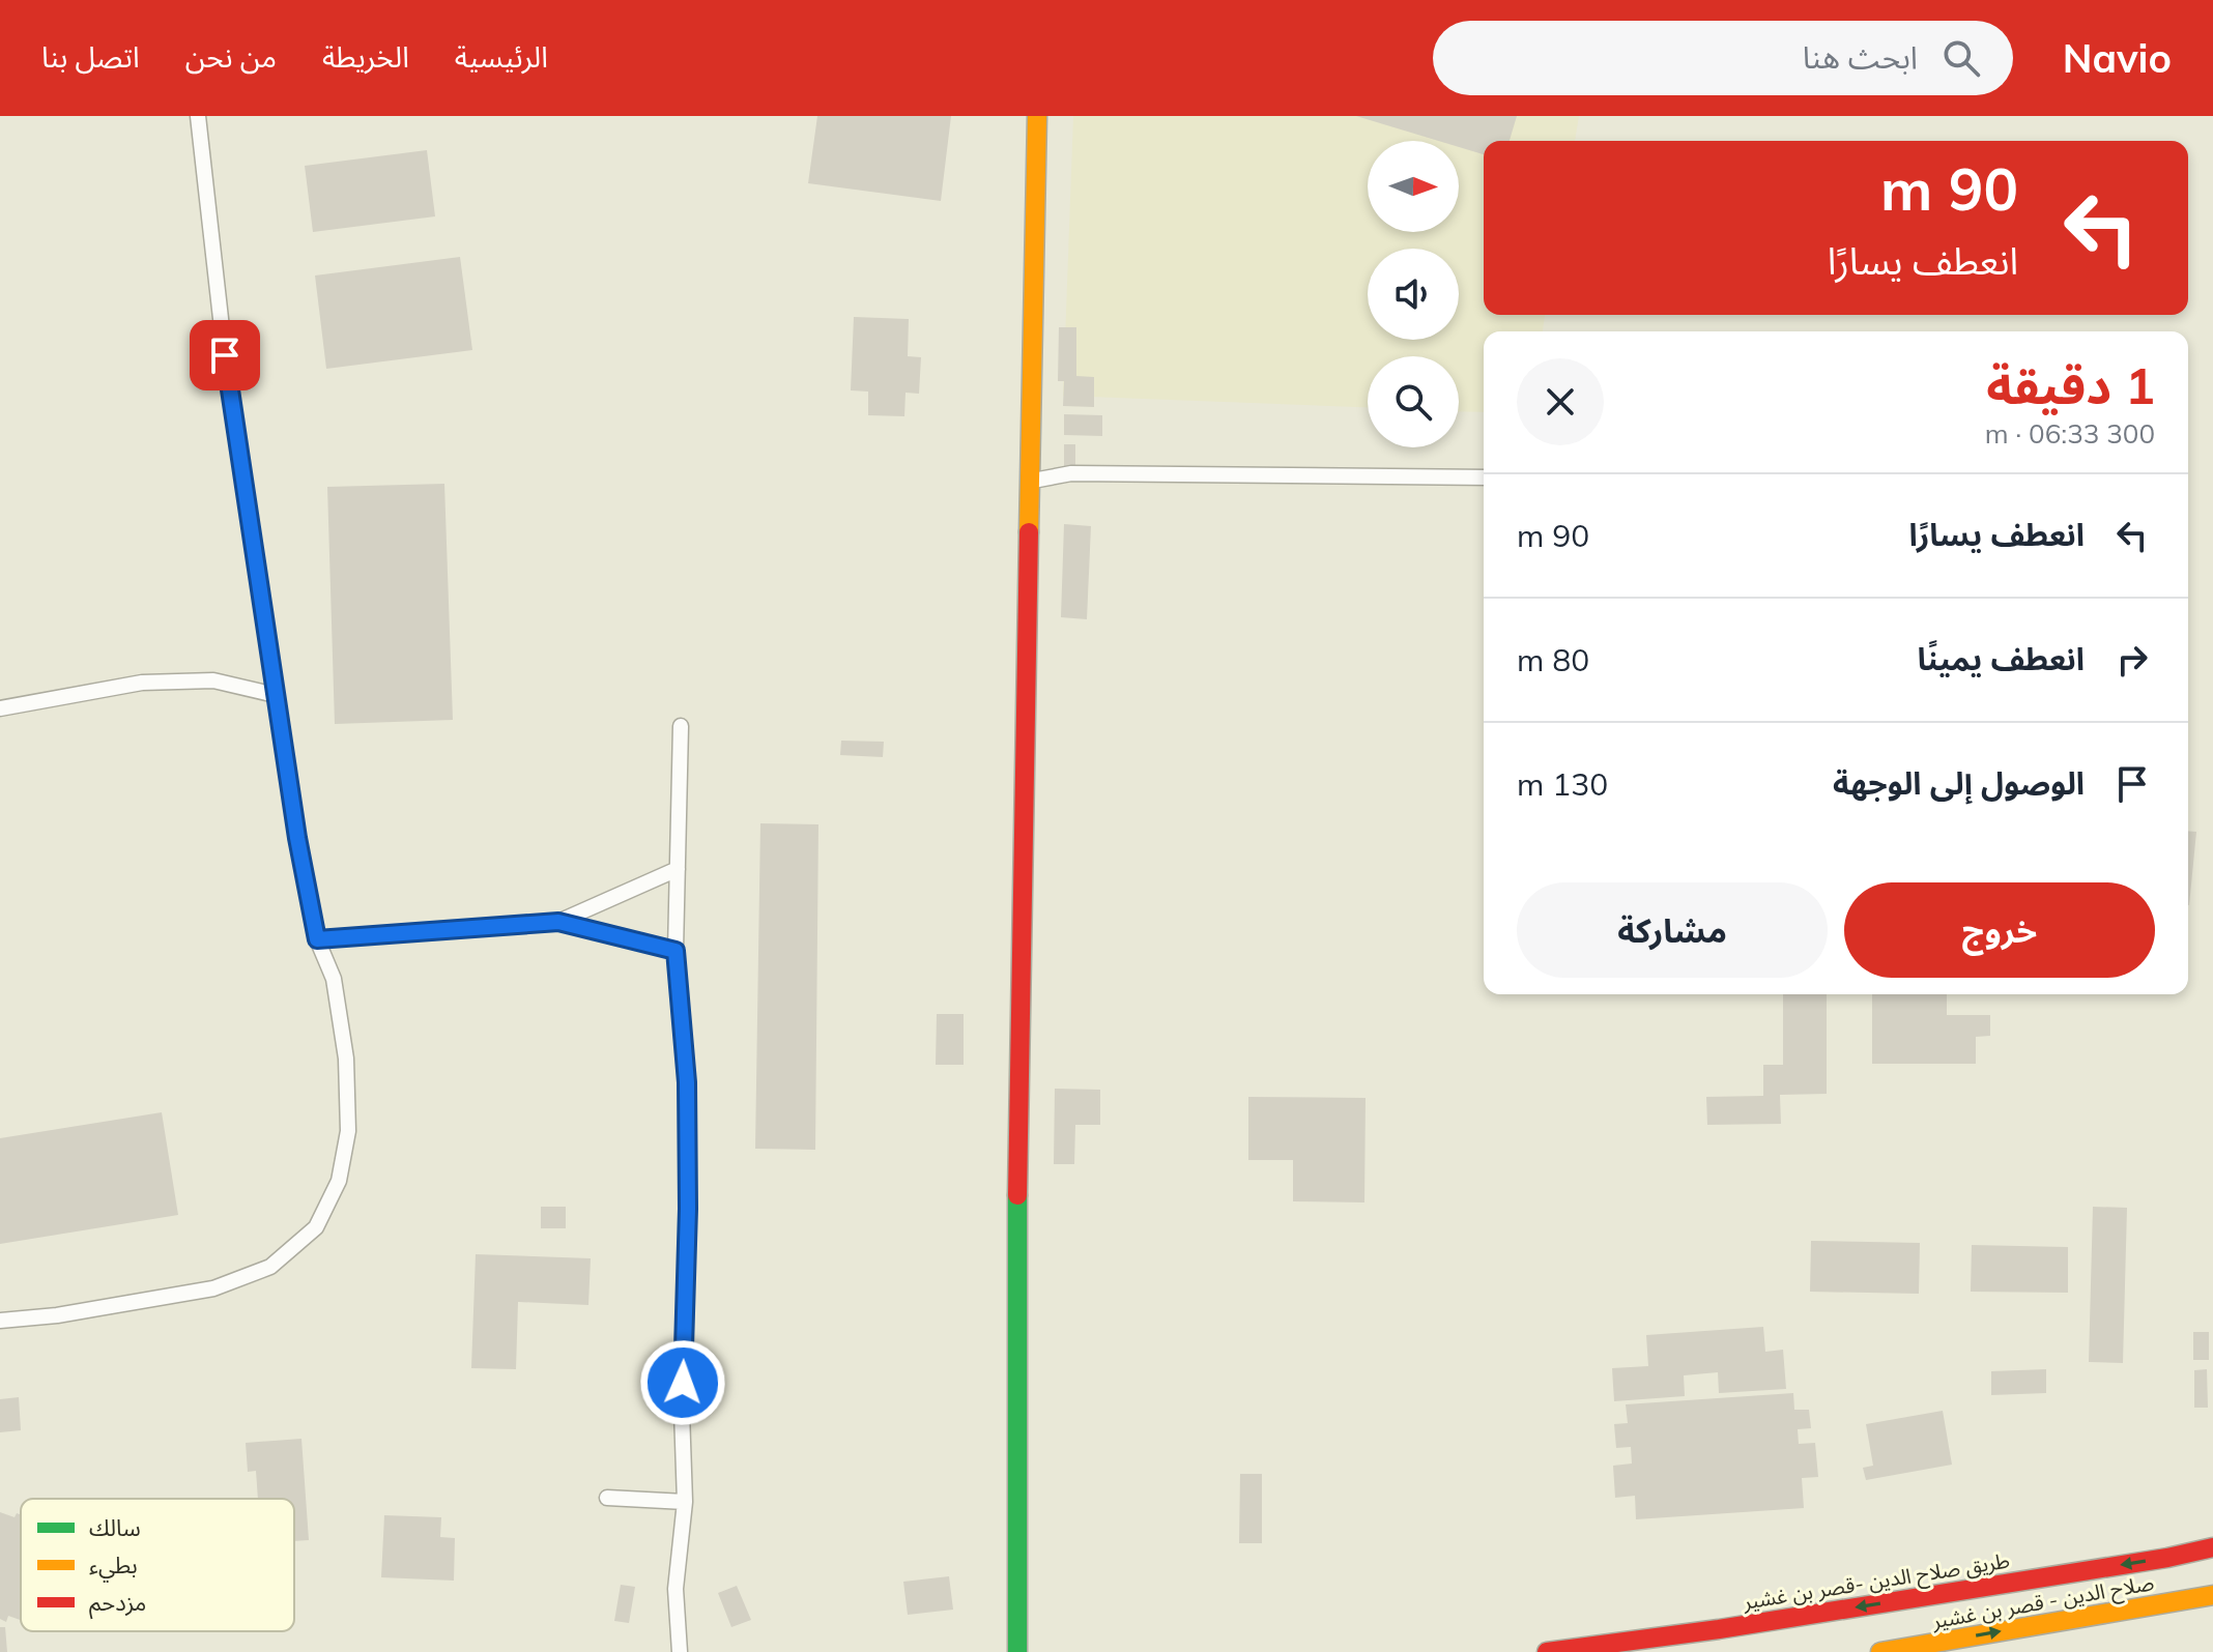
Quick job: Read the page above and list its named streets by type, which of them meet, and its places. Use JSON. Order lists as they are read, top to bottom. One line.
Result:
{"streets":{"main road":["طريق صلاح الدين -قصر بن غشير","صلاح الدين - قصر بن غشير"]},"one_way":["طريق صلاح الدين -قصر بن غشير","صلاح الدين - قصر بن غشير"],"legend":["سالك","بطيء","مزدحم"],"north":"right","page":{"header":"Navio","search":"ابحث هنا","nav":["الرئيسية","الخريطة","من نحن","اتصل بنا"],"turn":["90 m","انعطف يسارًا"],"heading":["1 دقيقة","300 m · 06:33"],"list":[{"name":"انعطف يسارًا","value":"90 m"},{"name":"انعطف يمينًا","value":"80 m"},{"name":"الوصول إلى الوجهة","value":"130 m"}],"buttons":["خروج","مشاركة"]}}
